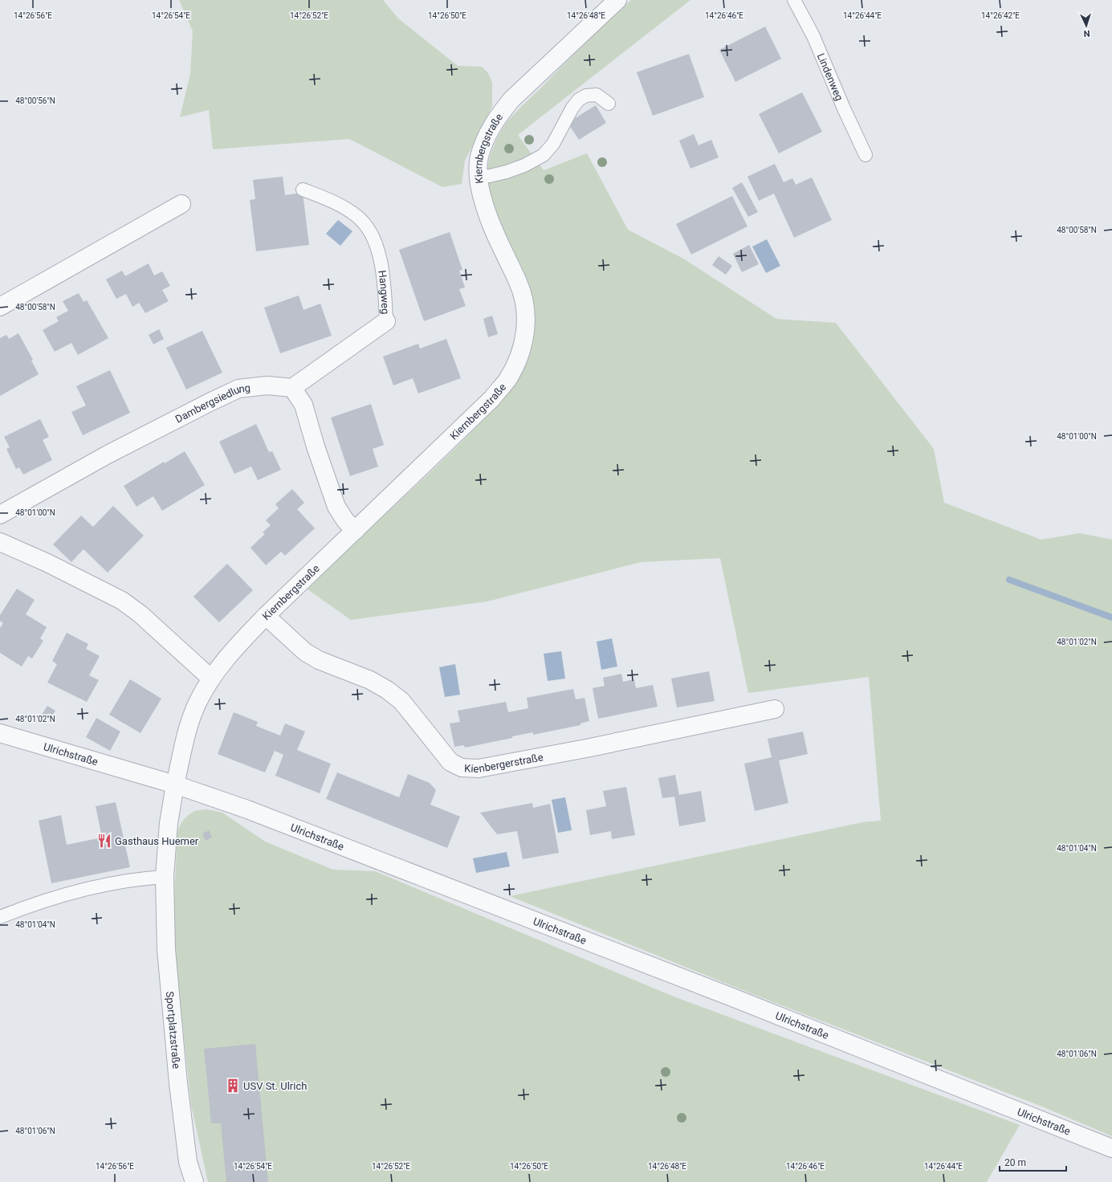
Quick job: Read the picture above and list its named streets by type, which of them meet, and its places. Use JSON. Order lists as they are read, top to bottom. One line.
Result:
{"streets":{"street":["Kiernbergstraße","Hangweg","Dambergsiedlung","Ulrichstraße","Kienbergerstraße","Sportplatzstraße"],"lane":["Lindenweg"]},"crossings":[["Kiernbergstraße","Ulrichstraße"],["Kiernbergstraße","Kienbergerstraße"],["Kiernbergstraße","Sportplatzstraße"],["Hangweg","Dambergsiedlung"],["Ulrichstraße","Sportplatzstraße"]],"places":{"restaurant":["Gasthaus Huemer"],"building":["USV St. Ulrich"]},"scale_bar":"20 m","north":"bottom","coordinates":["14°26'56\"E","14°26'54\"E","14°26'52\"E","14°26'50\"E","14°26'48\"E","14°26'46\"E","14°26'44\"E","14°26'42\"E","48°00'56\"N","48°00'58\"N","48°01'00\"N","48°01'02\"N","48°01'04\"N","48°01'06\"N"]}
